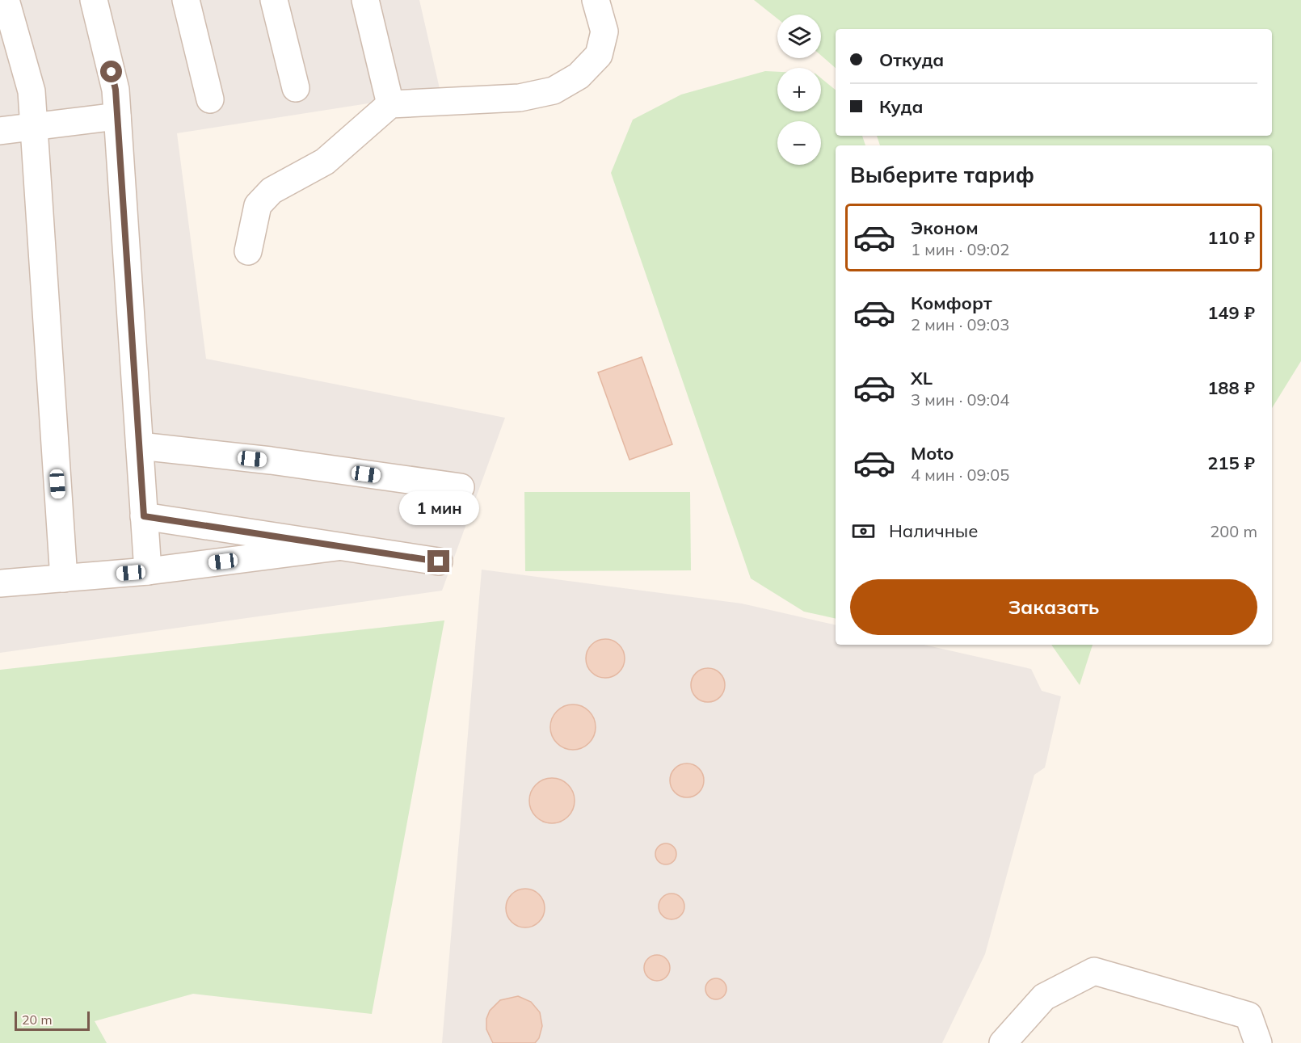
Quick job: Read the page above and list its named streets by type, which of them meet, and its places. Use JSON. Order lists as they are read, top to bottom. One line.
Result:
{"scale_bar":"20 m","page":{"map_buttons":["+","−"],"banner":["Откуда","Куда"],"heading":"Выберите тариф","list":[{"name":"Эконом","note":"1 мин · 09:02","value":"110 ₽"},{"name":"Комфорт","note":"2 мин · 09:03","value":"149 ₽"},{"name":"XL","note":"3 мин · 09:04","value":"188 ₽"},{"name":"Moto","note":"4 мин · 09:05","value":"215 ₽"}],"bubble":"1 мин","pay":["Наличные","200 m"],"buttons":"Заказать","scale":"20 m"}}
